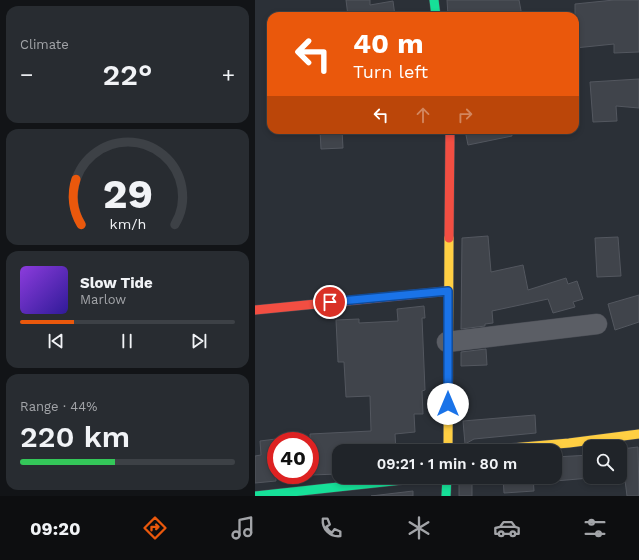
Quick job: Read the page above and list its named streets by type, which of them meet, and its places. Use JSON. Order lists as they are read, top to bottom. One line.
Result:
{"page":{"tile":["Climate",["Range · 44%","220 km"]],"turn":["40 m","Turn left"],"heat":["−","22°","+"],"song":["Slow Tide","Marlow"],"limit":"40","trip":"09:21 · 1 min · 80 m","tabs":"09:20","gauge":["29","km/h"]}}
